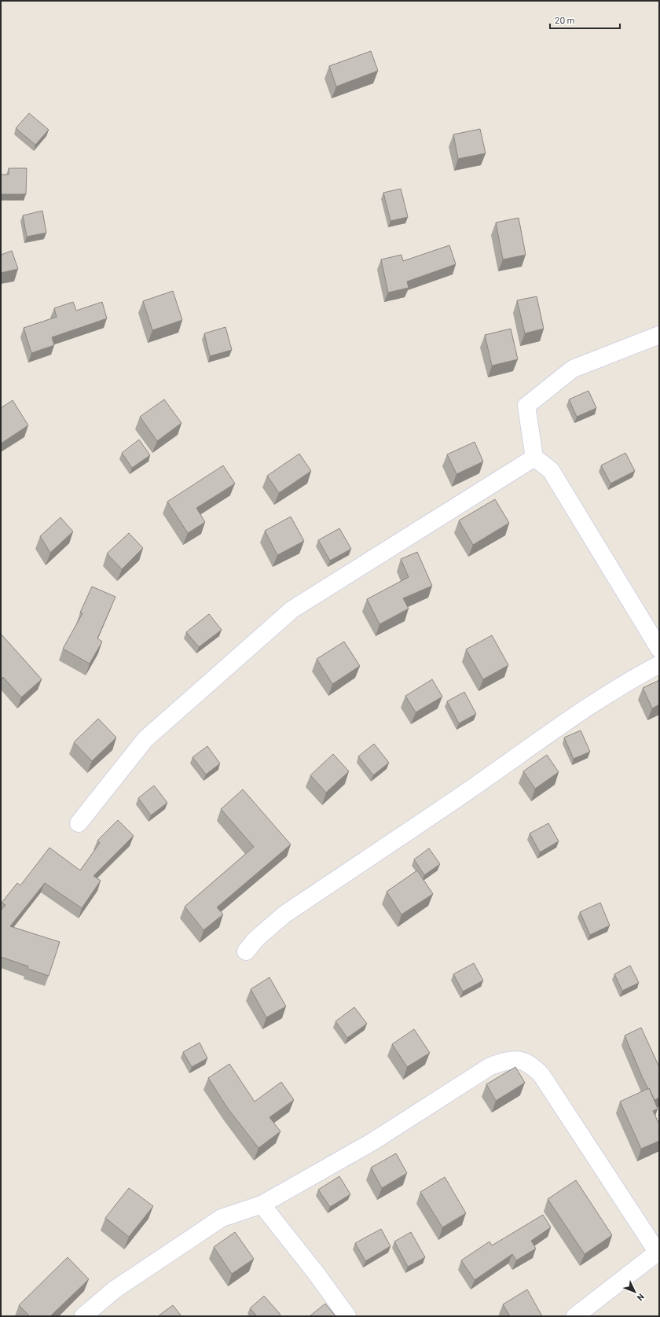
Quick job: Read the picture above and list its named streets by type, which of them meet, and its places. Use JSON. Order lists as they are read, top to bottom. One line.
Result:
{"scale_bar":"20 m","north":"bottom right"}
